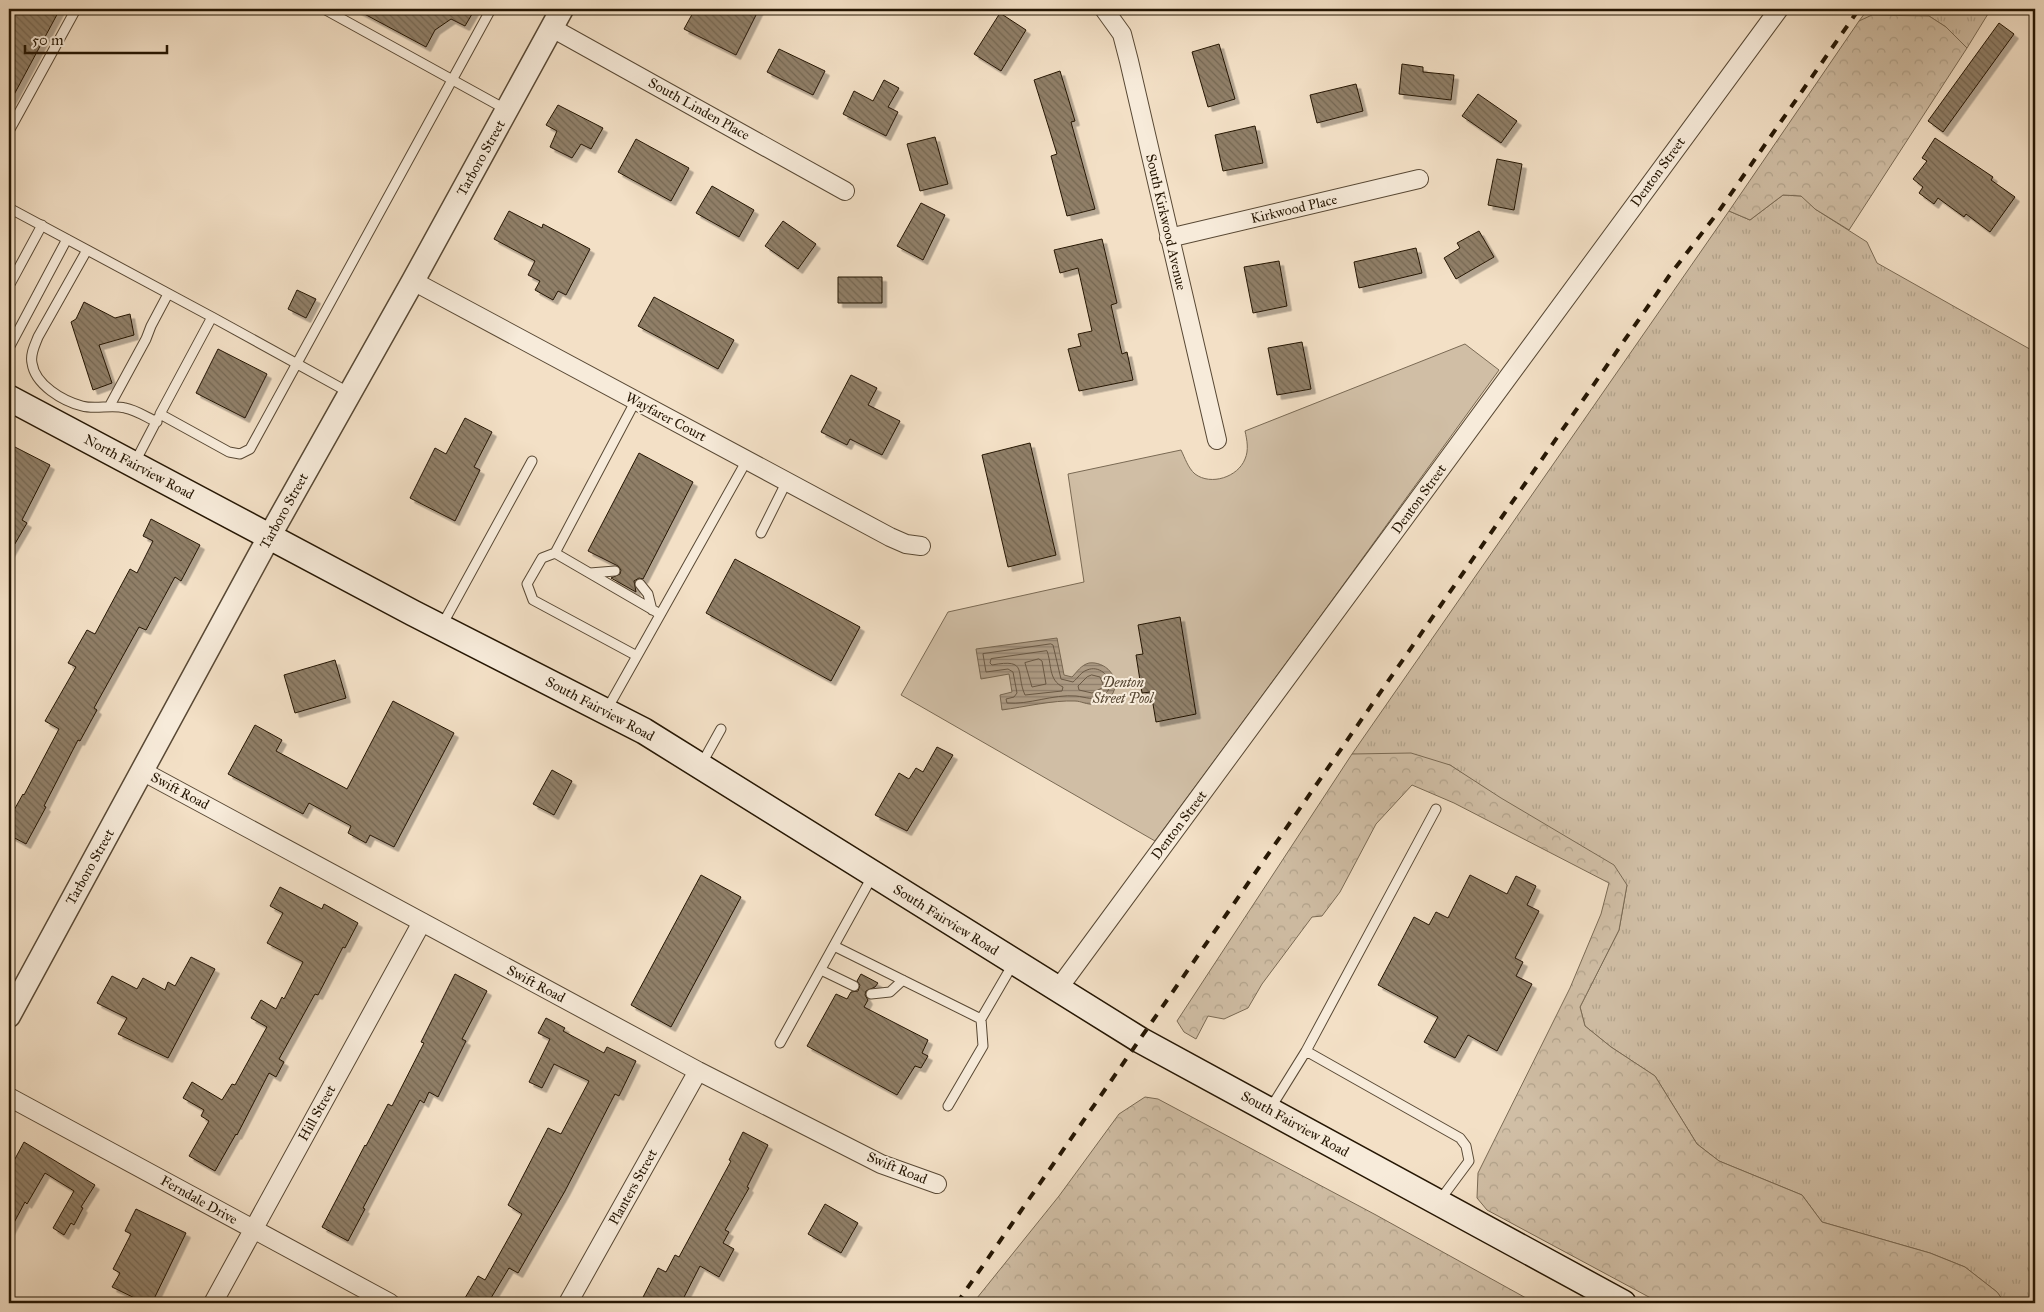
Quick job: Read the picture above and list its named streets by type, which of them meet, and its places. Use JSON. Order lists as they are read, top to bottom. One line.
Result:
{"streets":{"main road":["North Fairview Road","South Fairview Road"],"street":["South Linden Place","Tarboro Street","Denton Street","Kirkwood Place","South Kirkwood Avenue","Wayfarer Court","Swift Road","Hill Street","Planters Street","Ferndale Drive"]},"crossings":[["South Linden Place","Tarboro Street"],["Tarboro Street","Wayfarer Court"],["Tarboro Street","North Fairview Road"],["Tarboro Street","South Fairview Road"],["Tarboro Street","Swift Road"],["Denton Street","South Fairview Road"],["Kirkwood Place","South Kirkwood Avenue"],["North Fairview Road","South Fairview Road"],["Swift Road","Hill Street"],["Swift Road","Planters Street"],["Hill Street","Ferndale Drive"]],"parks":["Denton Street Pool"],"scale_bar":"50 m"}
